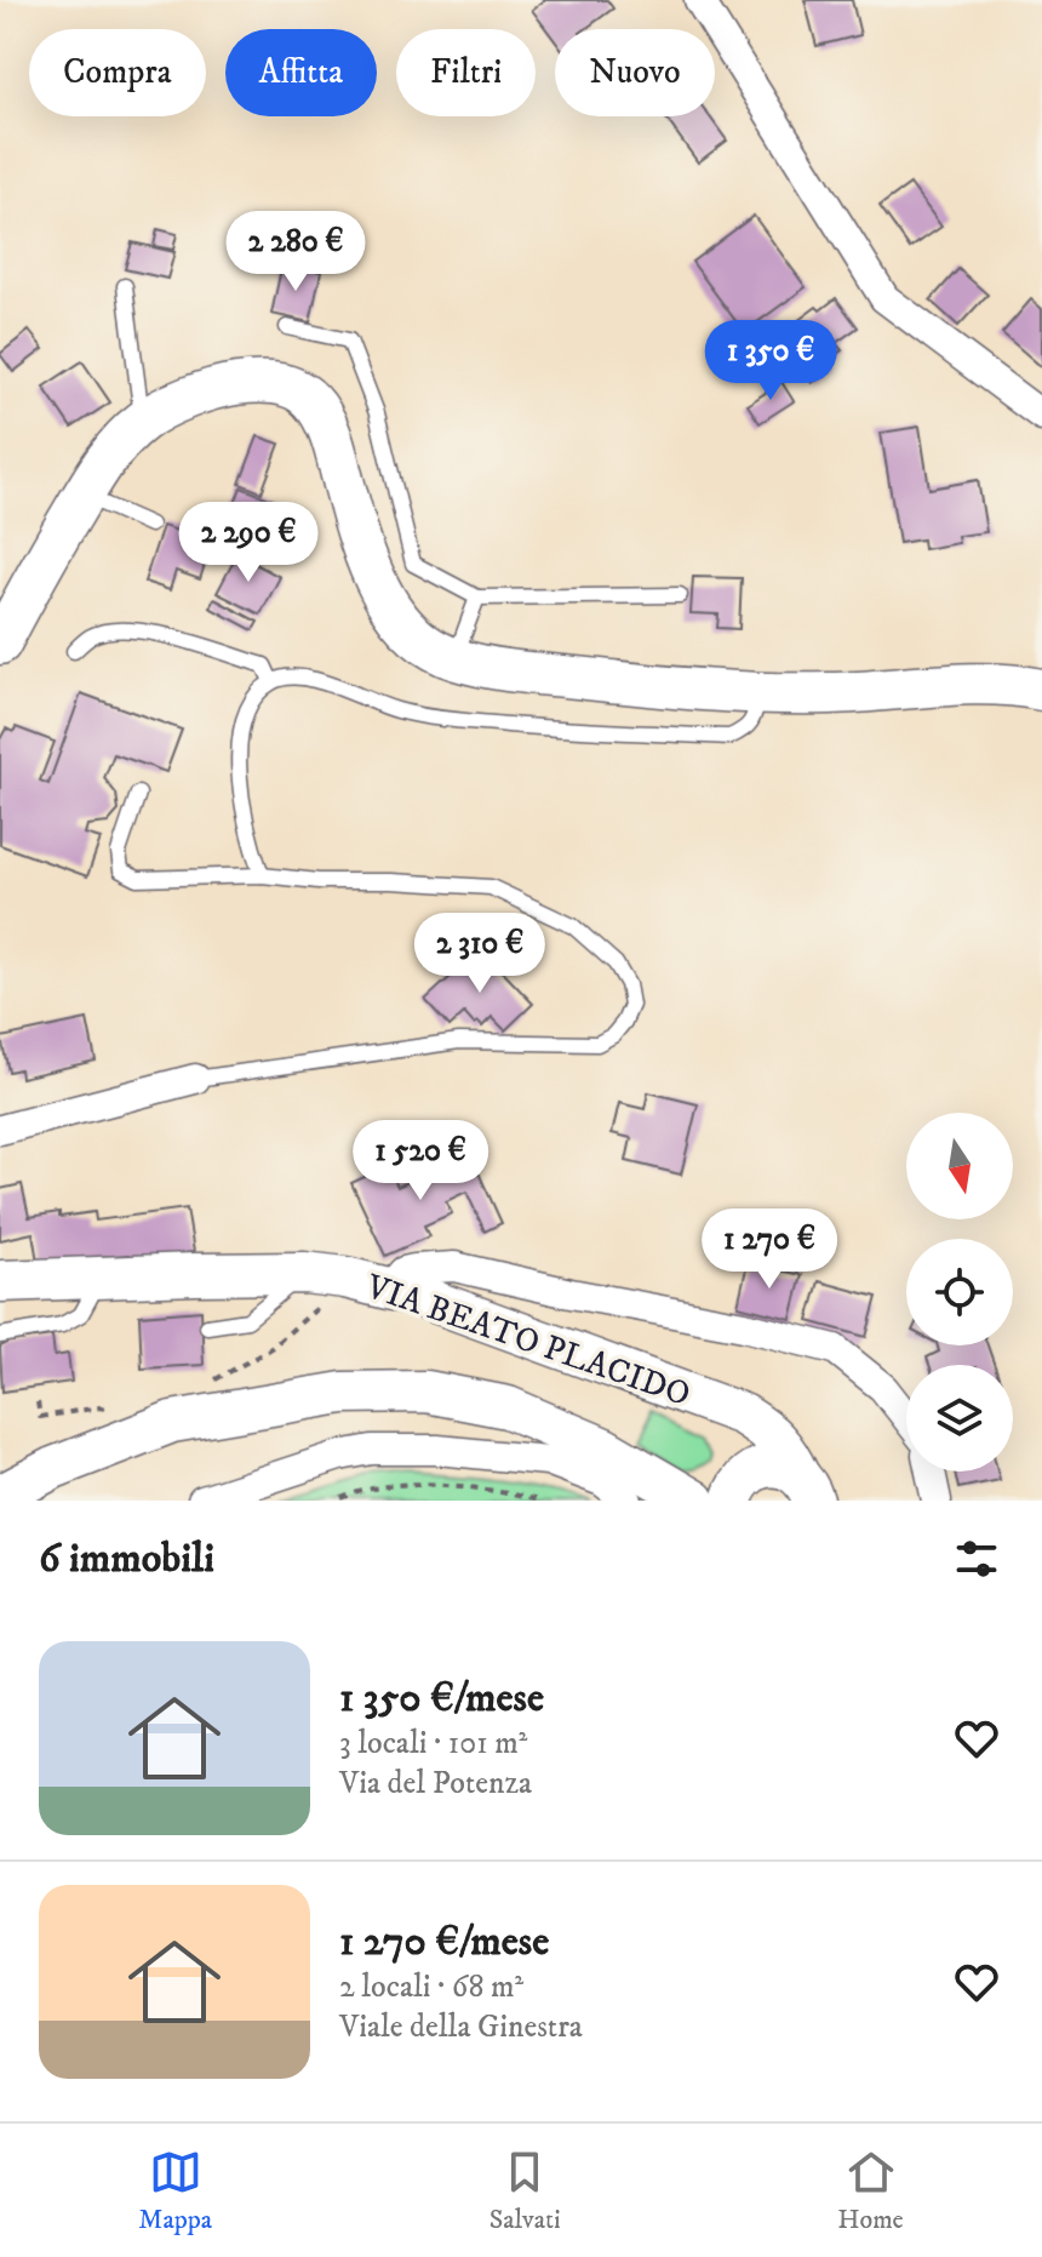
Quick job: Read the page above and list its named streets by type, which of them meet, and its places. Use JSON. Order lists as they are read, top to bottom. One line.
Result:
{"streets":{"main road":["VIA BEATO PLACIDO"]},"north":"bottom","page":{"chip":["Compra","Affitta","Filtri","Nuovo"],"price":["2 280 €","1 350 €","2 290 €","2 310 €","1 520 €","1 270 €"],"heading":"6 immobili","list":[{"name":"1 350 €/mese","note":"3 locali · 101 m² · Via del Potenza"},{"name":"1 270 €/mese","note":"2 locali · 68 m² · Viale della Ginestra"}],"tabs":["Mappa","Salvati","Home"]}}
